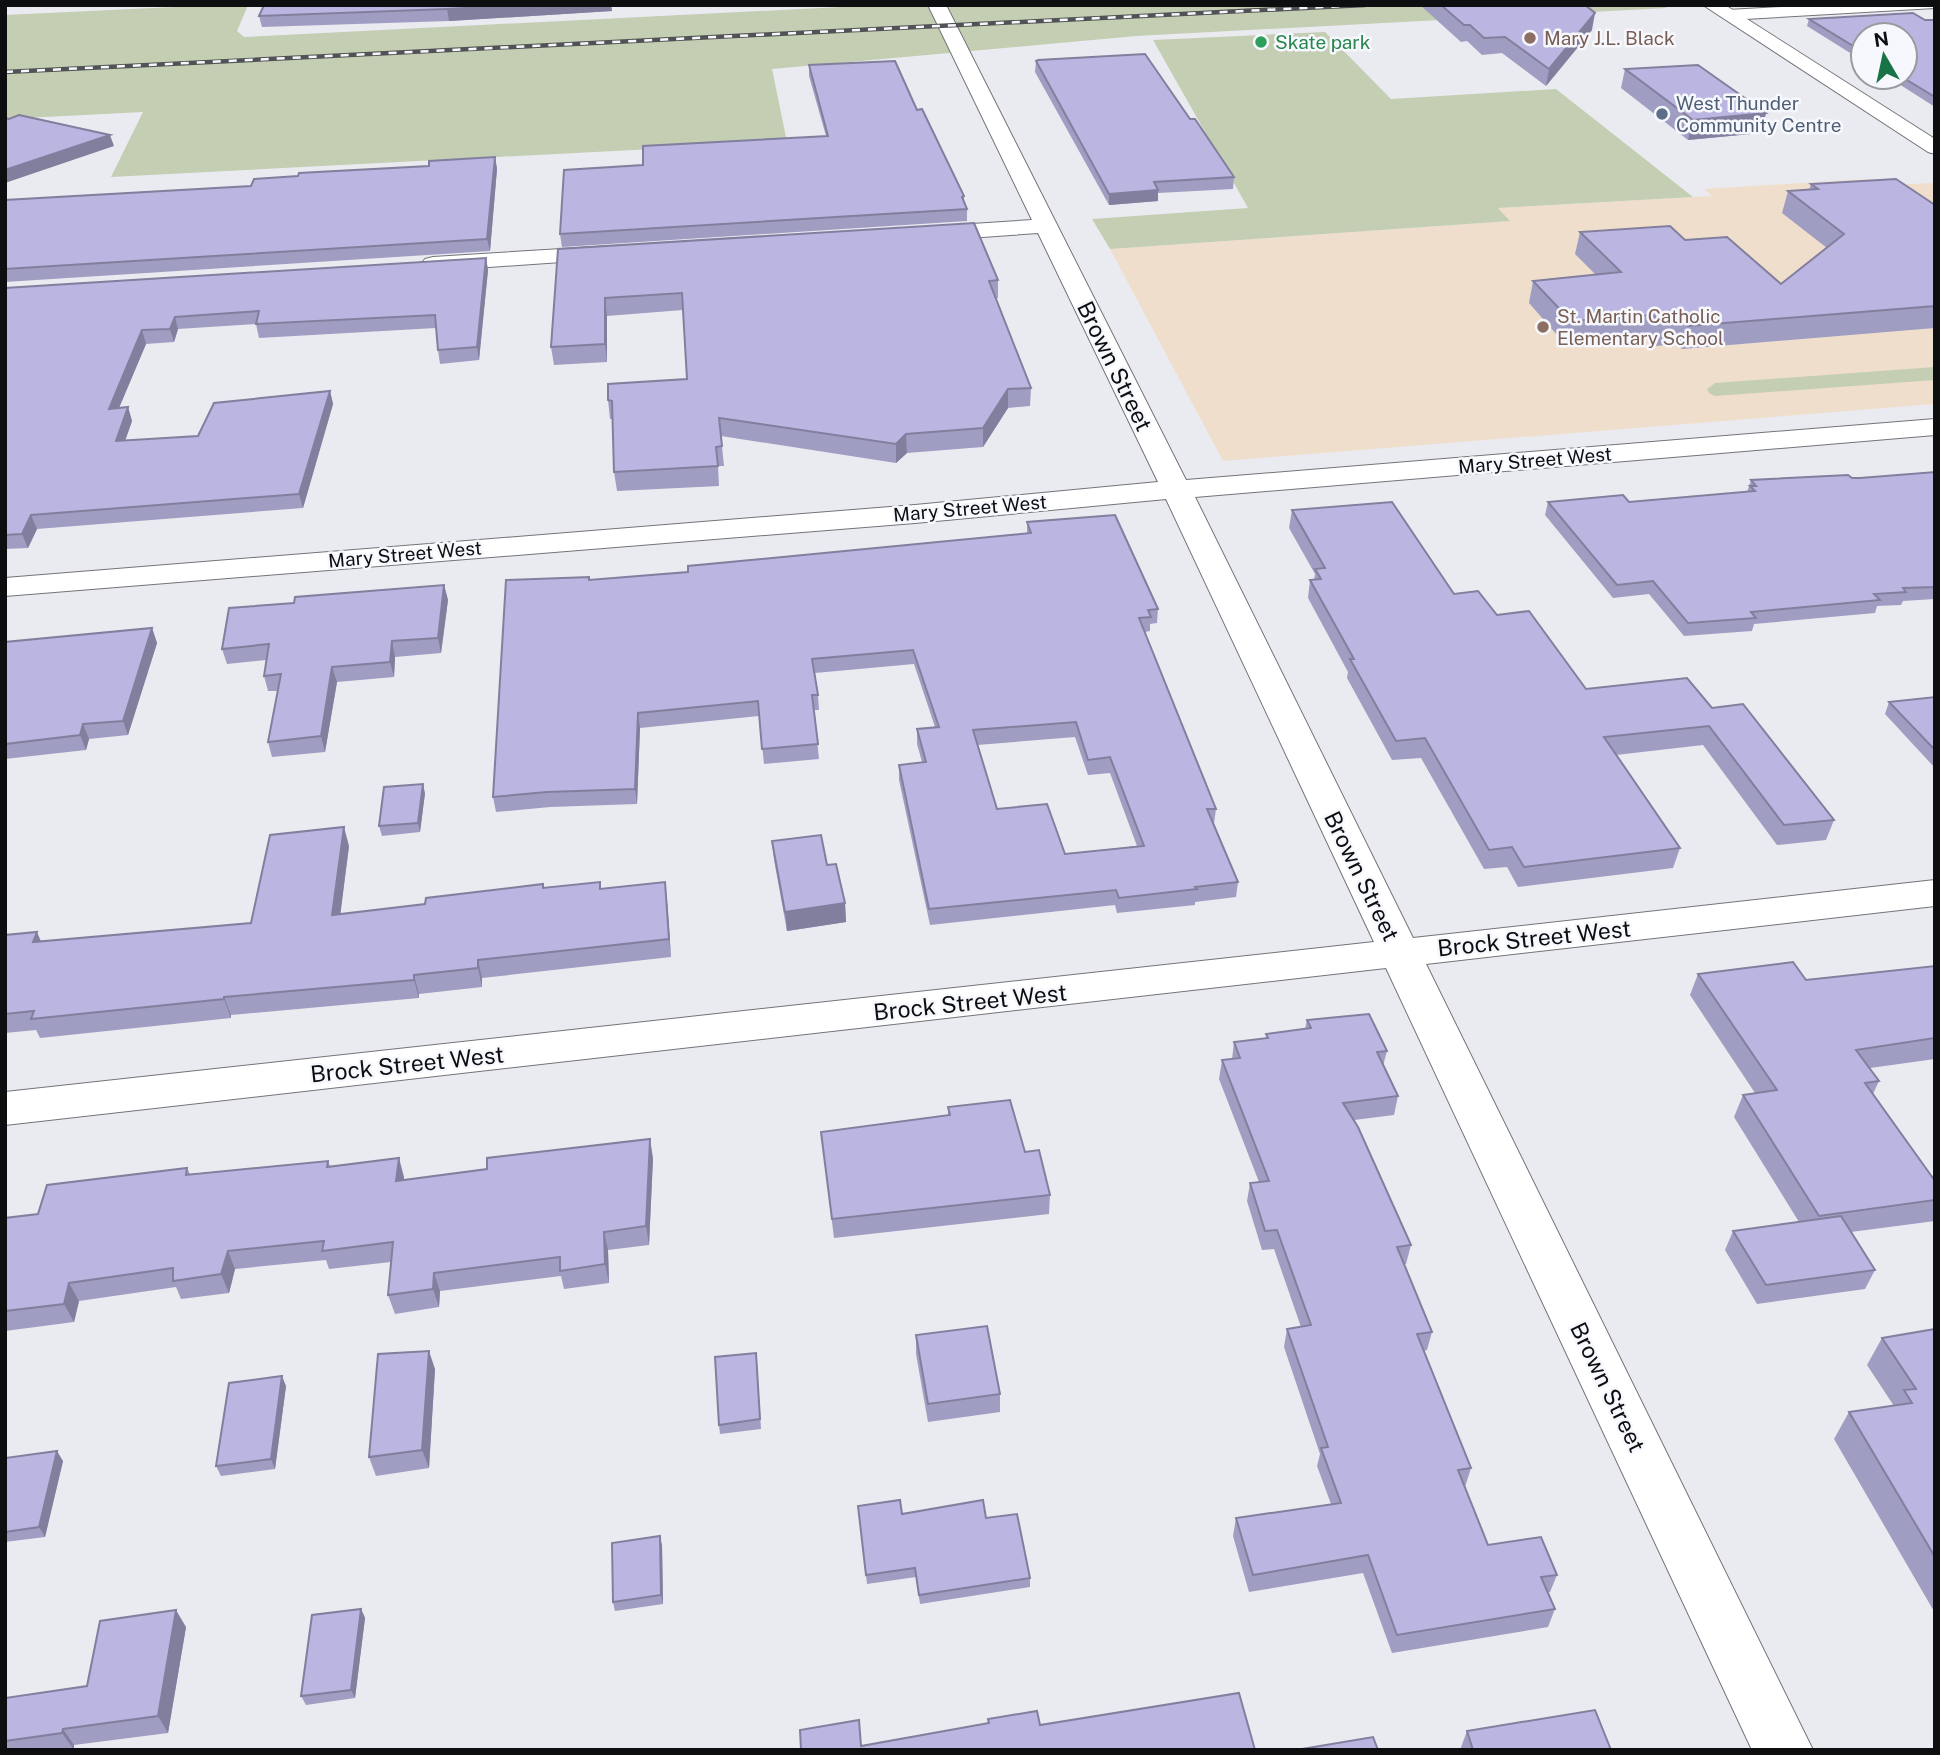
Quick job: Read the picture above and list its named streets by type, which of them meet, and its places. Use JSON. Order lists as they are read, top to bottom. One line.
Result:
{"streets":{"street":["Brown Street","Mary Street West","Brock Street West"]},"crossings":[["Brown Street","Mary Street West"],["Brown Street","Brock Street West"]],"places":["Mary J.L. Black","Skate park","West Thunder Community Centre","St. Martin Catholic Elementary School"],"north":"top"}
